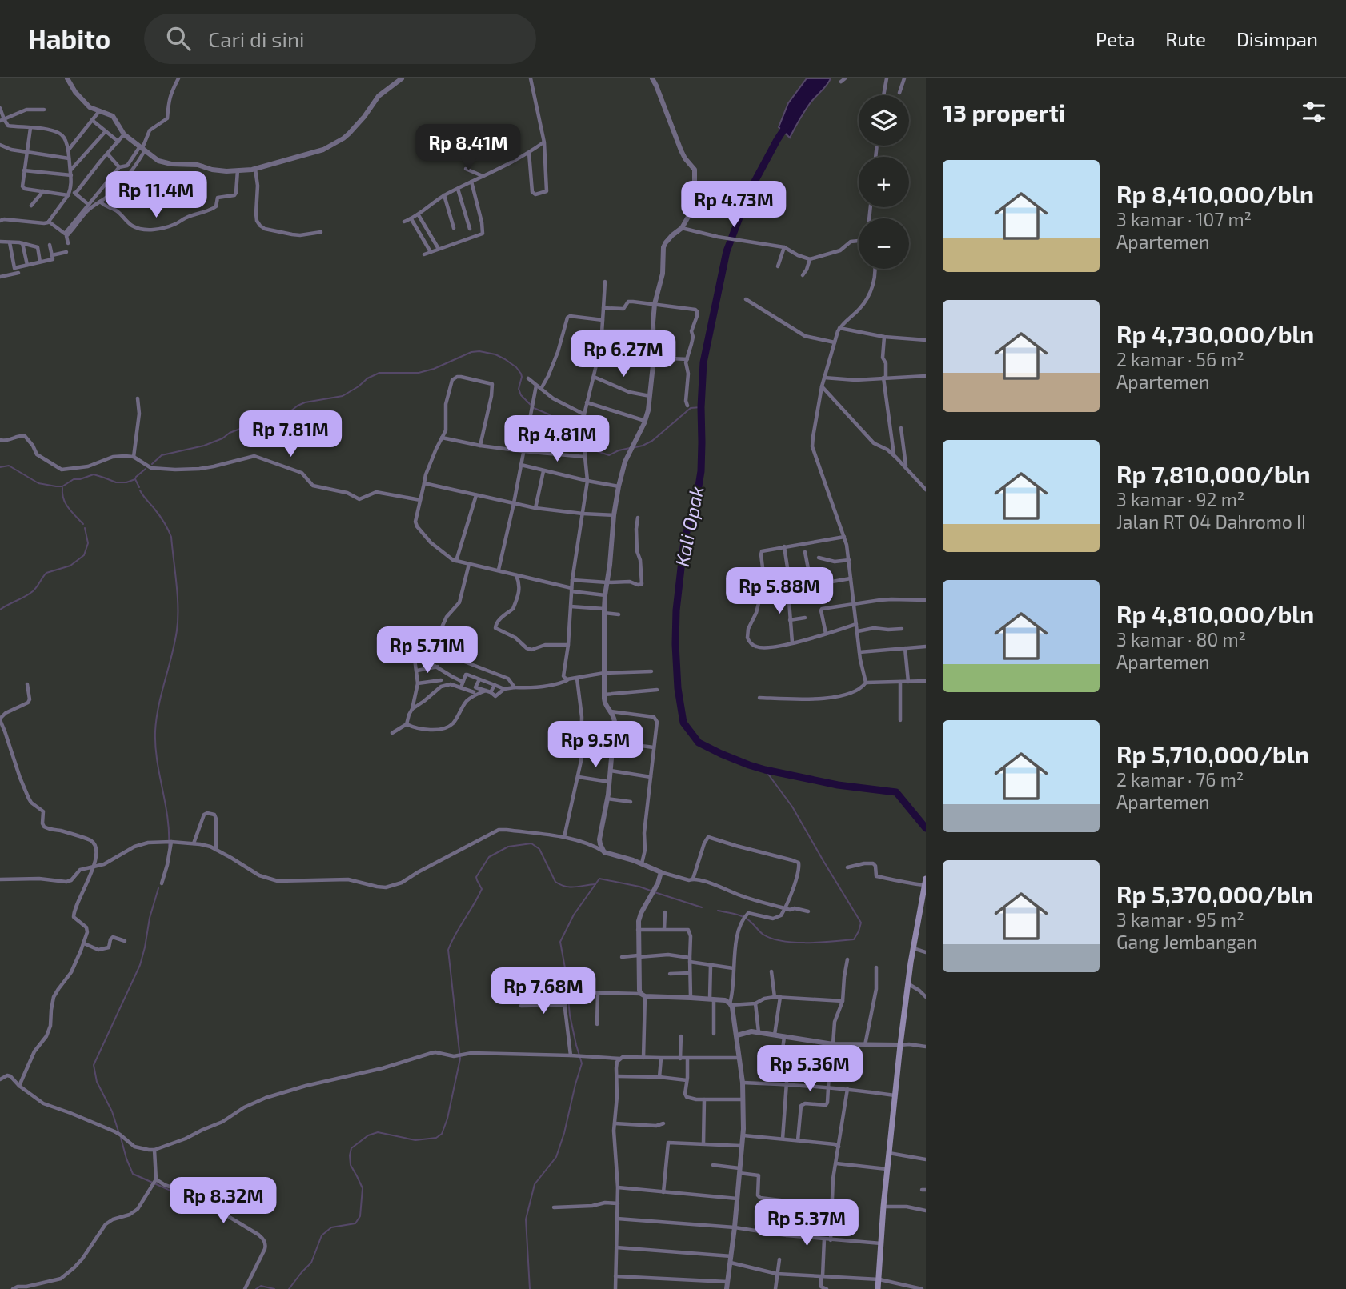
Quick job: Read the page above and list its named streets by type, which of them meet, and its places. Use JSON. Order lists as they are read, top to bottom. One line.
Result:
{"water":["Kali Opak"],"page":{"header":"Habito","search":"Cari di sini","nav":["Peta","Rute","Disimpan"],"heading":"13 properti","map_buttons":["+","−"],"price":["Rp 8.41M","Rp 11.4M","Rp 4.73M","Rp 6.27M","Rp 7.81M","Rp 4.81M","Rp 5.88M","Rp 5.71M","Rp 9.5M","Rp 7.68M","Rp 5.36M","Rp 8.32M","Rp 5.37M"],"list":[{"name":"Rp 8,410,000/bln","note":"3 kamar · 107 m² · Apartemen"},{"name":"Rp 4,730,000/bln","note":"2 kamar · 56 m² · Apartemen"},{"name":"Rp 7,810,000/bln","note":"3 kamar · 92 m² · Jalan RT 04 Dahromo II"},{"name":"Rp 4,810,000/bln","note":"3 kamar · 80 m² · Apartemen"},{"name":"Rp 5,710,000/bln","note":"2 kamar · 76 m² · Apartemen"},{"name":"Rp 5,370,000/bln","note":"3 kamar · 95 m² · Gang Jembangan"}]}}
